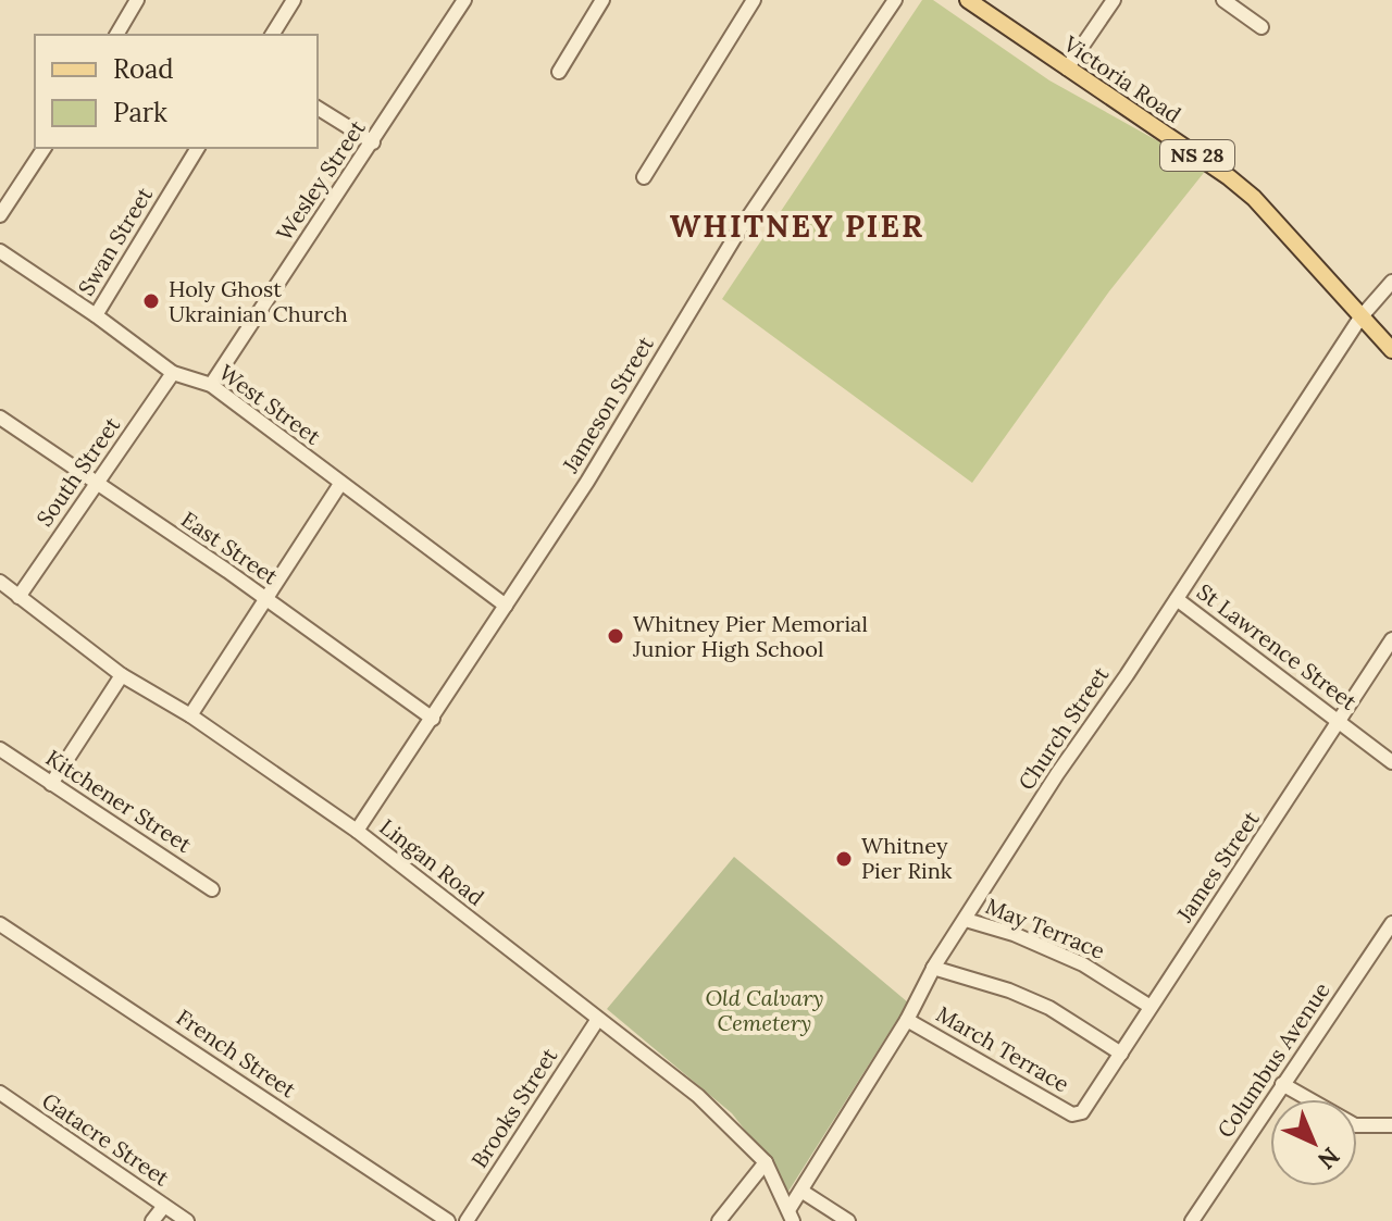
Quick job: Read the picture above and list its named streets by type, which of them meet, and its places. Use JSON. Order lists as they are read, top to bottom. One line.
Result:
{"streets":{"main road":["Victoria Road","NS 28"],"street":["Wesley Street","Swan Street","West Street","Jameson Street","South Street","East Street","St Lawrence Street","Church Street","Kitchener Street","Lingan Road","James Street","May Terrace","March Terrace","French Street","Columbus Avenue","Brooks Street","Gatacre Street"]},"crossings":[["Victoria Road","Church Street"],["Wesley Street","West Street"],["Swan Street","West Street"],["West Street","Jameson Street"],["West Street","South Street"],["Jameson Street","East Street"],["Jameson Street","Lingan Road"],["South Street","East Street"],["South Street","Lingan Road"],["St Lawrence Street","Church Street"],["St Lawrence Street","James Street"],["Church Street","Lingan Road"],["Church Street","May Terrace"],["Church Street","March Terrace"],["Lingan Road","Brooks Street"],["James Street","May Terrace"],["James Street","March Terrace"]],"districts":["WHITNEY PIER"],"parks":["Old Calvary Cemetery"],"places":["Holy Ghost Ukrainian Church","Whitney Pier Memorial Junior High School","Whitney Pier Rink"],"legend":["Road","Park"],"north":"bottom right"}
